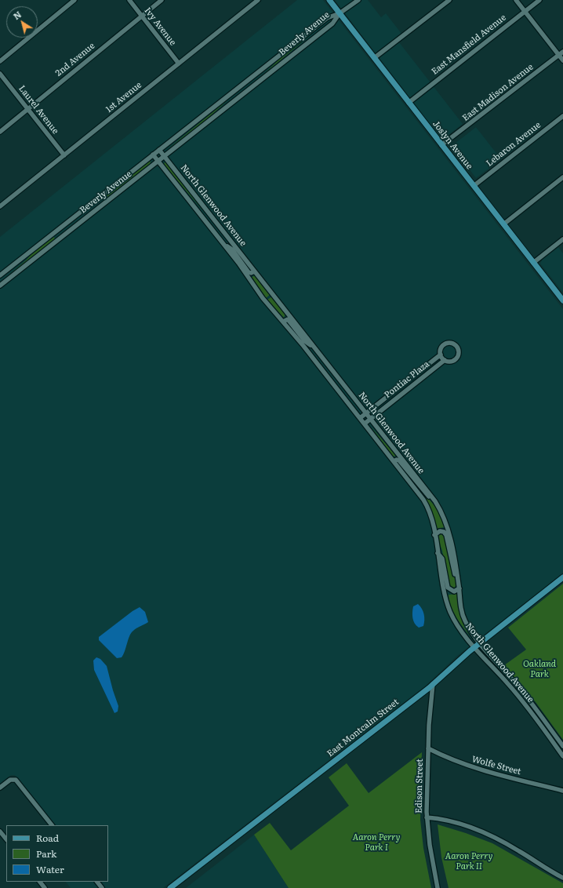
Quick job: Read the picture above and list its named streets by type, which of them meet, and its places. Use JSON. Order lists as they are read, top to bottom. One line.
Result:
{"streets":{"main road":["Joslyn Avenue","East Montcalm Street"],"street":["Ivy Avenue","Beverly Avenue","East Mansfield Avenue","2nd Avenue","East Madison Avenue","1st Avenue","Laurel Avenue","Lebaron Avenue","North Glenwood Avenue","Pontiac Plaza","Wolfe Street","Edison Street"]},"crossings":[["Ivy Avenue","2nd Avenue"],["Ivy Avenue","1st Avenue"],["Beverly Avenue","Joslyn Avenue"],["Beverly Avenue","North Glenwood Avenue"],["East Mansfield Avenue","Joslyn Avenue"],["2nd Avenue","Laurel Avenue"],["East Madison Avenue","Joslyn Avenue"],["1st Avenue","Laurel Avenue"],["Lebaron Avenue","Joslyn Avenue"],["North Glenwood Avenue","Pontiac Plaza"],["North Glenwood Avenue","East Montcalm Street"],["East Montcalm Street","Edison Street"],["Wolfe Street","Edison Street"]],"parks":["Oakland Park","Aaron Perry Park I","Aaron Perry Park II"],"legend":["Road","Park","Water"],"north":"top left"}
